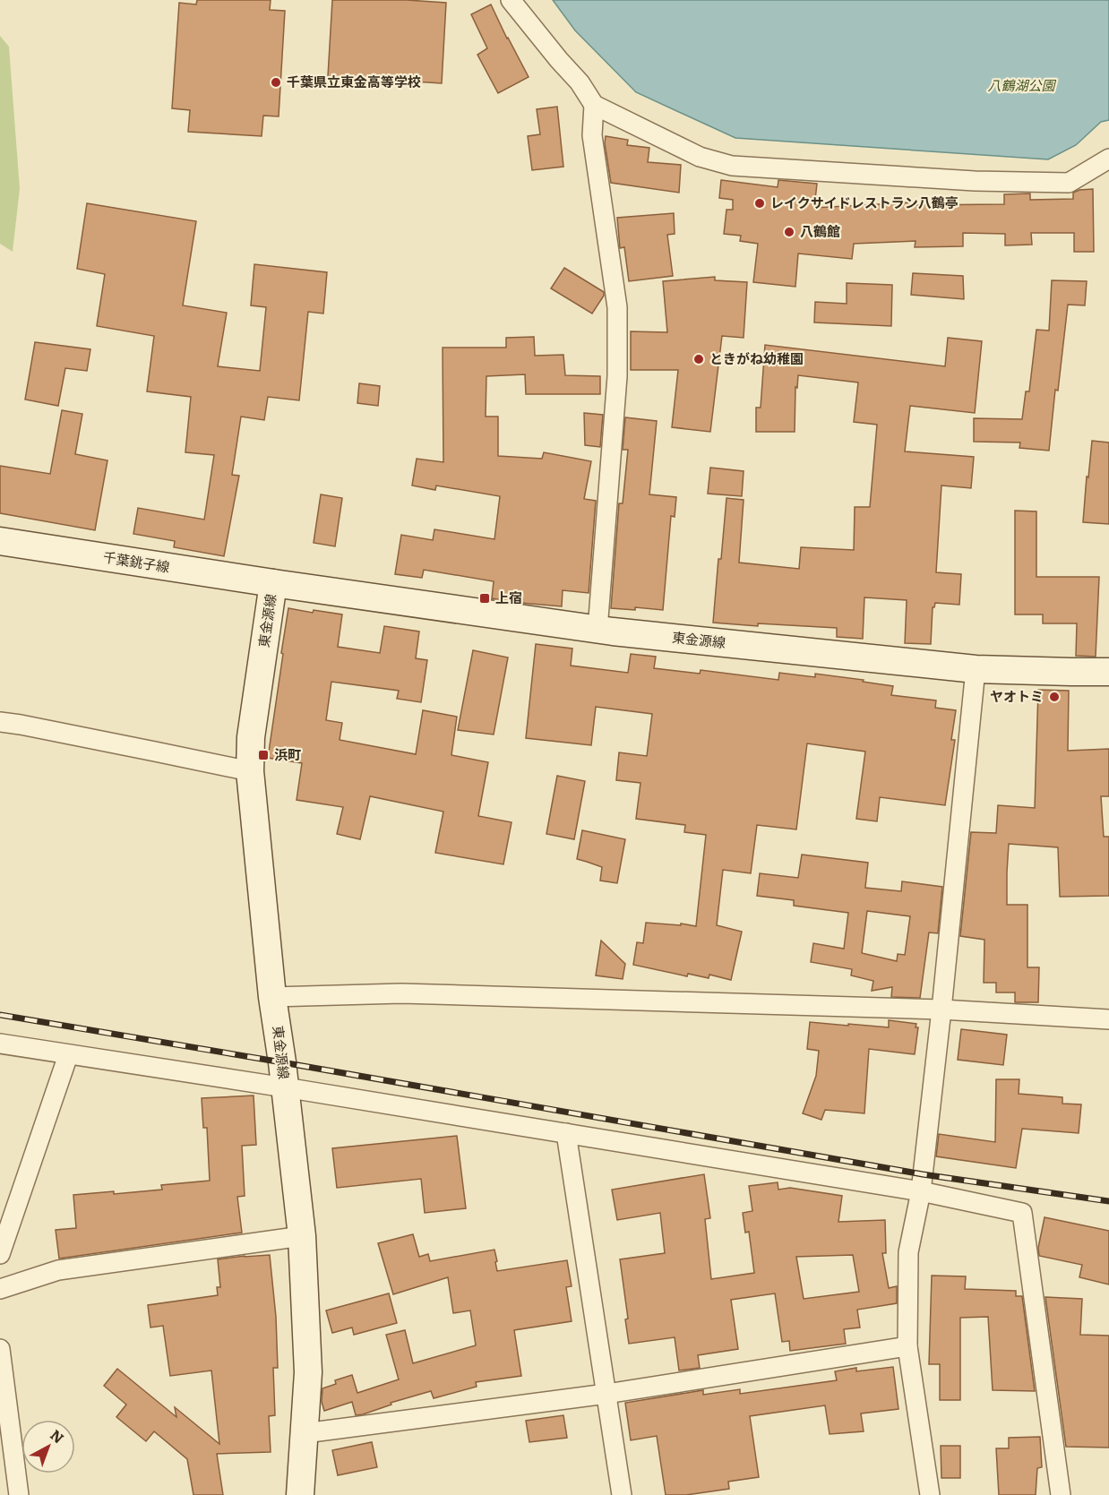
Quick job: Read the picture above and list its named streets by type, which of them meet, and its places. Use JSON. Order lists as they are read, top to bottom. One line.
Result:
{"streets":{"main road":["千葉銚子線","東金源線"]},"crossings":[["千葉銚子線","東金源線"]],"parks":["八鶴湖公園"],"places":{"other":["千葉県立東金高等学校","レイクサイドレストラン八鶴亭","八鶴館","ときがね幼稚園","ヤオトミ"],"transit":["上宿","浜町"]},"north":"top right"}
